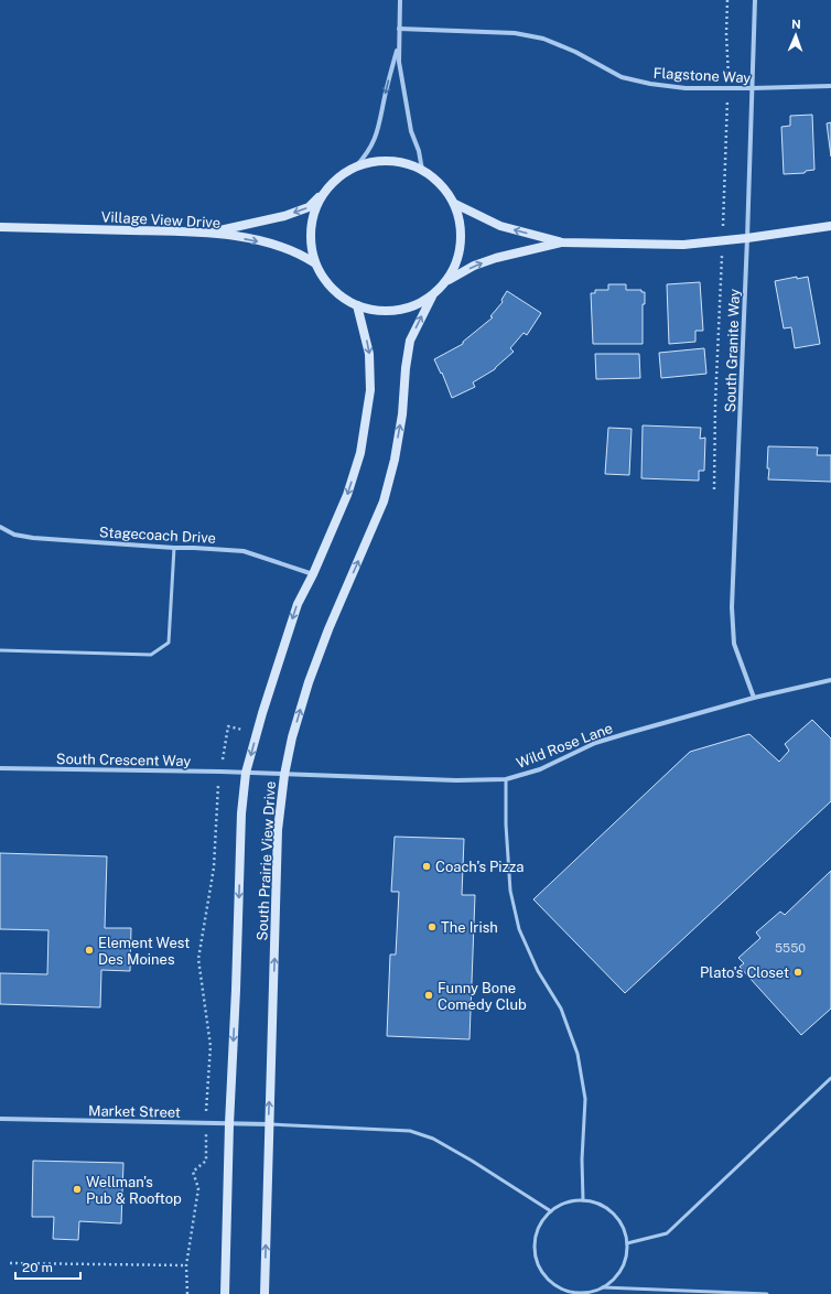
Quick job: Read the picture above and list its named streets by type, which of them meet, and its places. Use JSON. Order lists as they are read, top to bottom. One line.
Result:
{"streets":{"street":["Flagstone Way","Village View Drive","South Granite Way","Stagecoach Drive","Wild Rose Lane","South Crescent Way","South Prairie View Drive","Market Street"]},"crossings":[["Flagstone Way","South Granite Way"],["Village View Drive","South Prairie View Drive"],["South Granite Way","Wild Rose Lane"],["Stagecoach Drive","South Prairie View Drive"],["Wild Rose Lane","South Crescent Way"],["Wild Rose Lane","South Prairie View Drive"],["South Crescent Way","South Prairie View Drive"],["South Prairie View Drive","Market Street"]],"places":["Coach's Pizza","The Irish","Element West Des Moines","Plato's Closet","Funny Bone Comedy Club","Wellman's Pub & Rooftop"],"house_numbers":["5550"],"scale_bar":"20 m","north":"top"}
